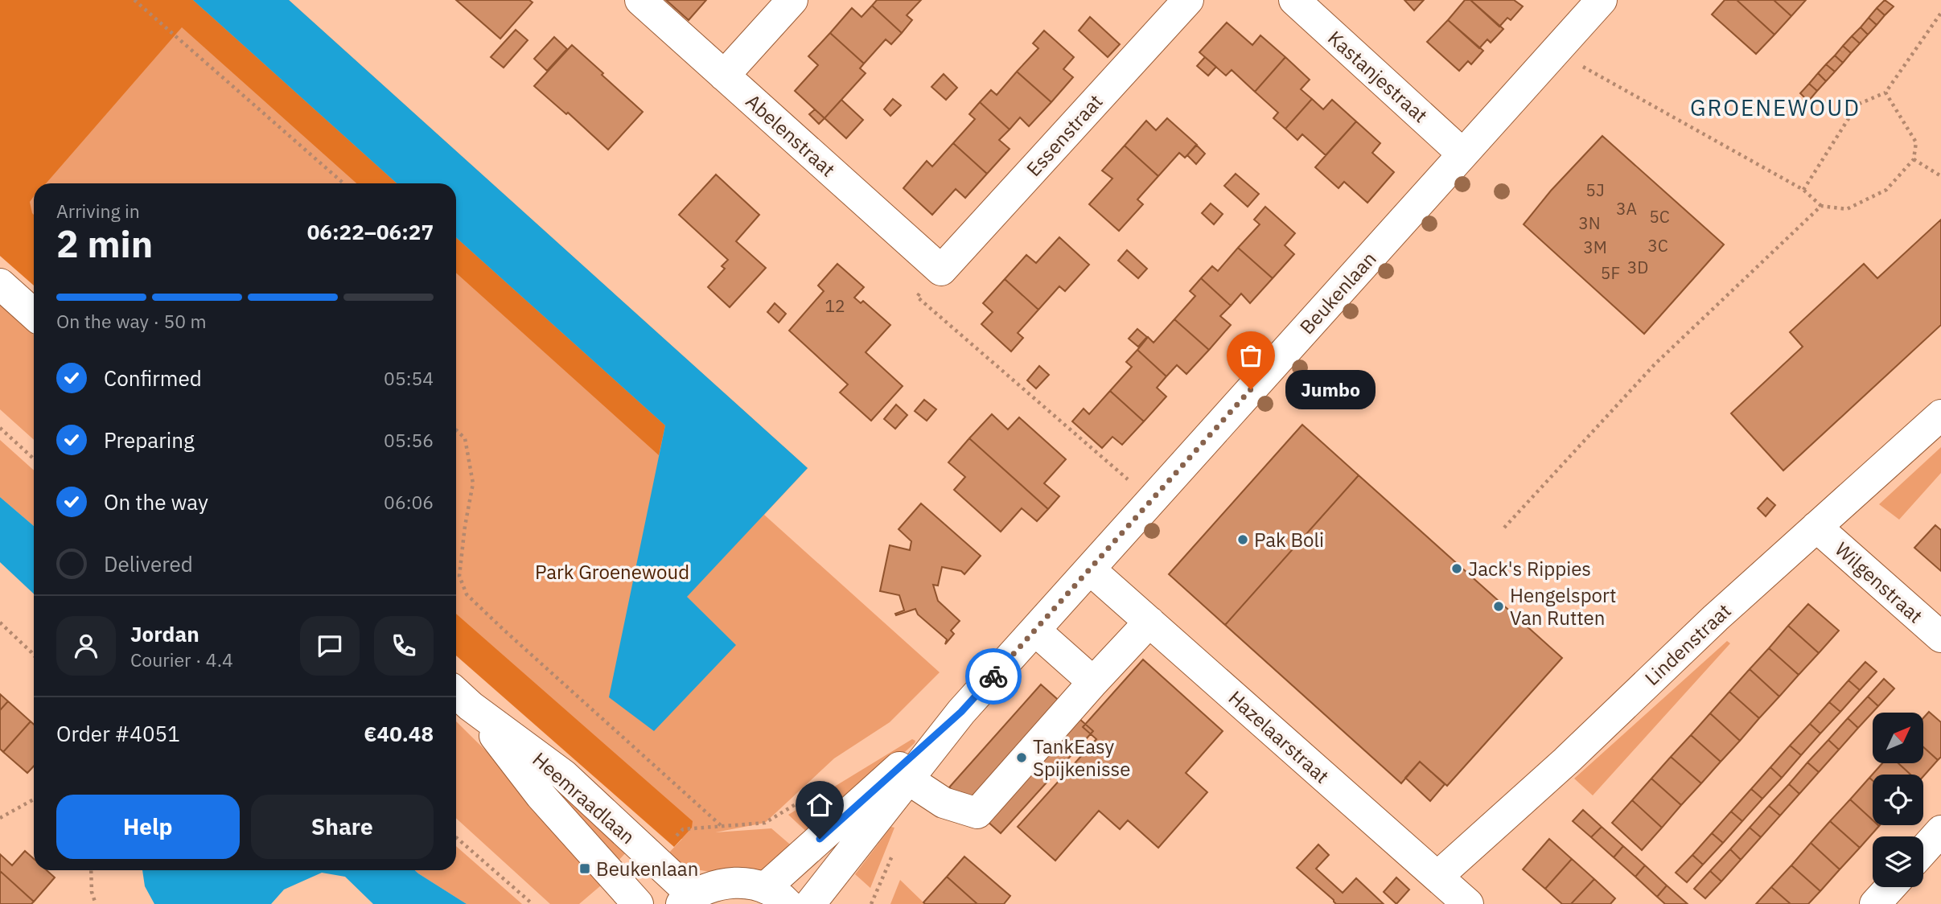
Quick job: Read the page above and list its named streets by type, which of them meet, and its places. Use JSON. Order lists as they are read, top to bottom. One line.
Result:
{"streets":{"street":["Kastanjestraat","Abelenstraat","Essenstraat","Beukenlaan","Wilgenstraat","Lindenstraat","Hazelaarstraat","Heemraadlaan"]},"crossings":[["Kastanjestraat","Beukenlaan"],["Abelenstraat","Essenstraat"],["Beukenlaan","Hazelaarstraat"],["Wilgenstraat","Lindenstraat"],["Lindenstraat","Hazelaarstraat"]],"districts":["GROENEWOUD"],"parks":["Park Groenewoud"],"places":{"other":["Jumbo","Pak Boli","Jack's Rippies","Hengelsport Van Rutten","TankEasy Spijkenisse"],"transit":["Beukenlaan"]},"house_numbers":["5J","3A","5C","3N","3C","3M","3D","5F","12"],"north":"top right","page":{"heading":["2 min","Arriving in","06:22–06:27"],"panel":["Jordan","Courier · 4.4","Order #4051","€40.48"],"bar":"On the way · 50 m","list":[["Confirmed","05:54"],["Preparing","05:56"],["On the way","06:06"],"Delivered"],"bubble":"Jumbo","buttons":["Help","Share"]}}
